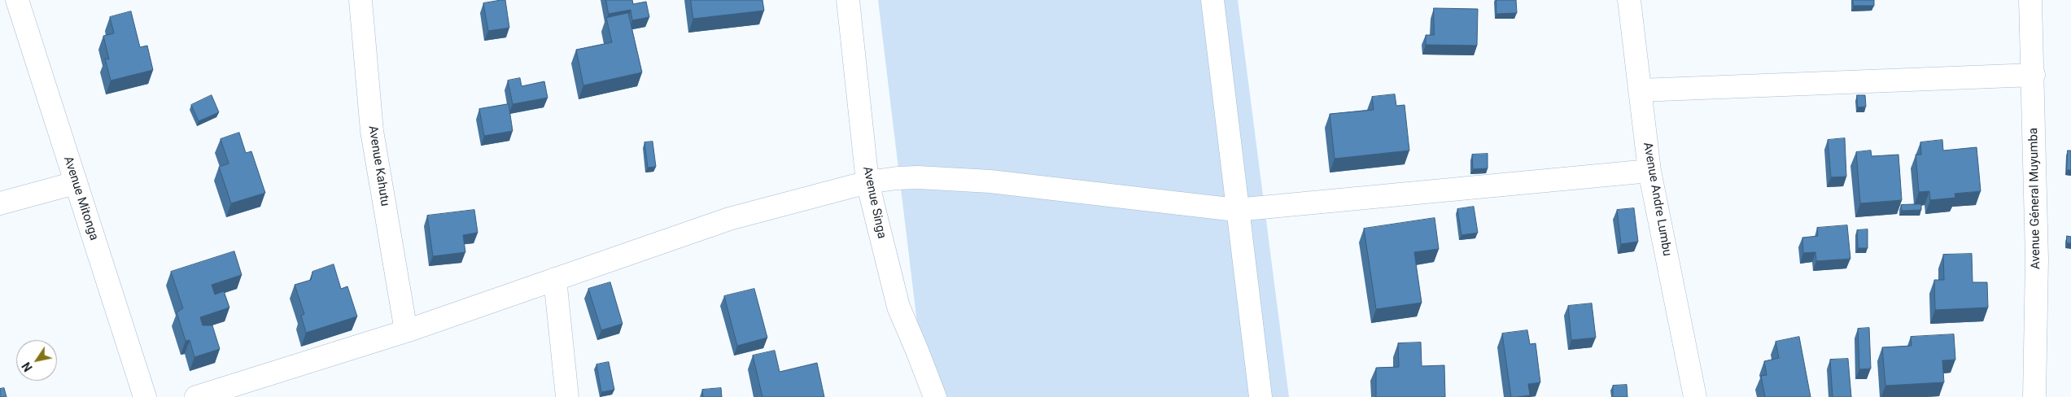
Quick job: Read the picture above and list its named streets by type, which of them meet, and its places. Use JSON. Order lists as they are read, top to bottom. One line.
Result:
{"streets":{"street":["Avenue Kahutu","Avenue Mitonga","Avenue Géneral Muyumba","Avenue Andre Lumbu","Avenue Singa"]},"north":"bottom left"}
